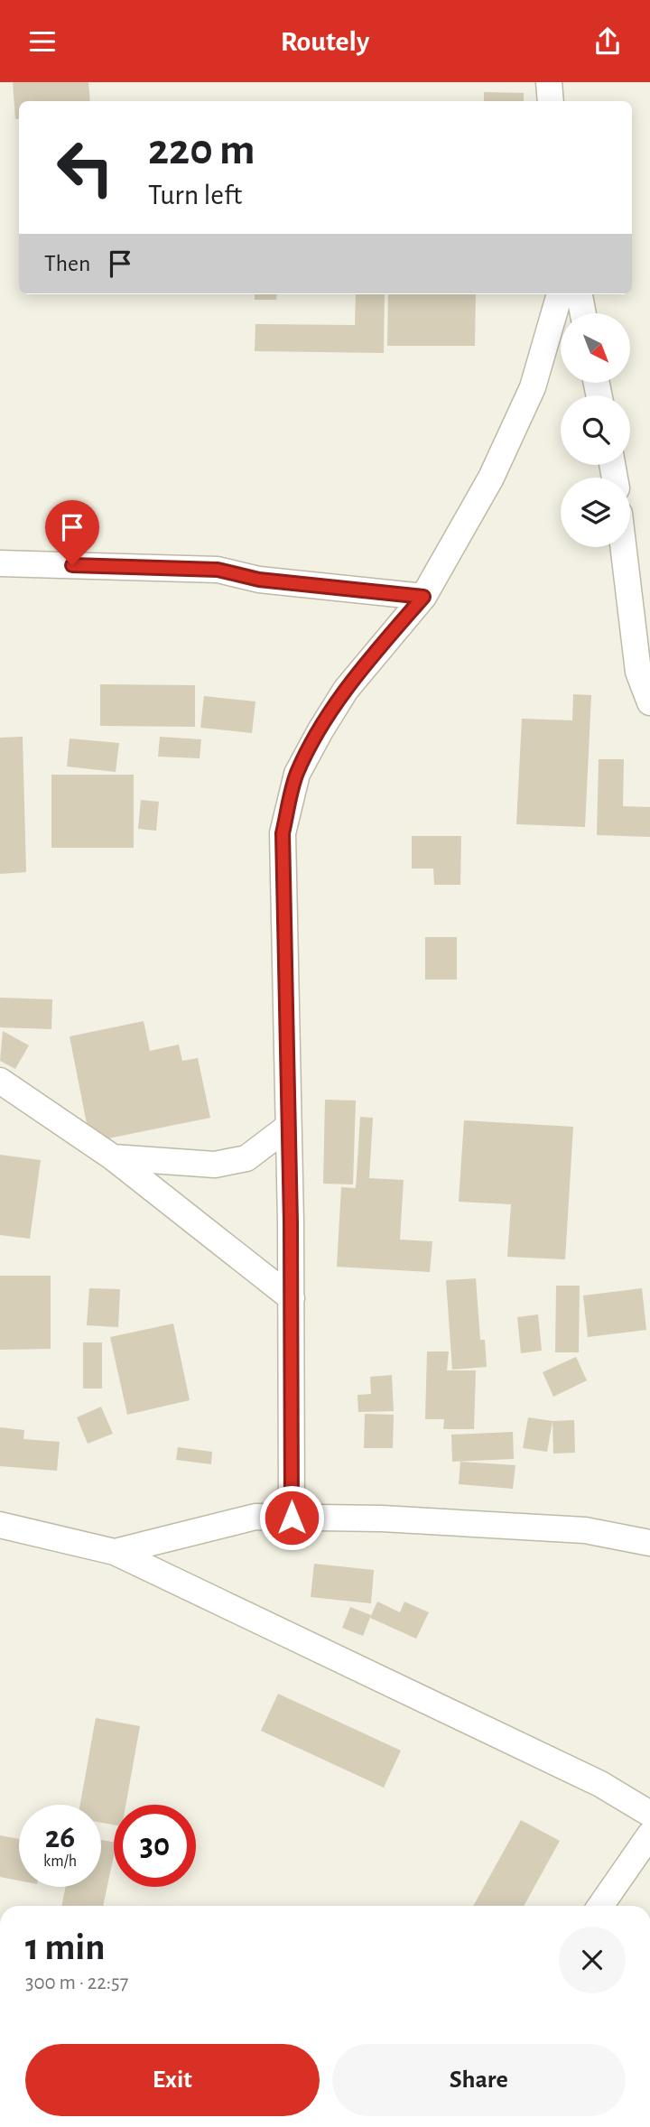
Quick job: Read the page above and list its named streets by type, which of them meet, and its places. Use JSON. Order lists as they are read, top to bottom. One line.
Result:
{"north":"bottom right","page":{"header":"Routely","turn":["220 m","Turn left"],"then":"Then","speed":"26 km/h","limit":"30","heading":["1 min","300 m · 22:57"],"buttons":["Exit","Share"]}}
